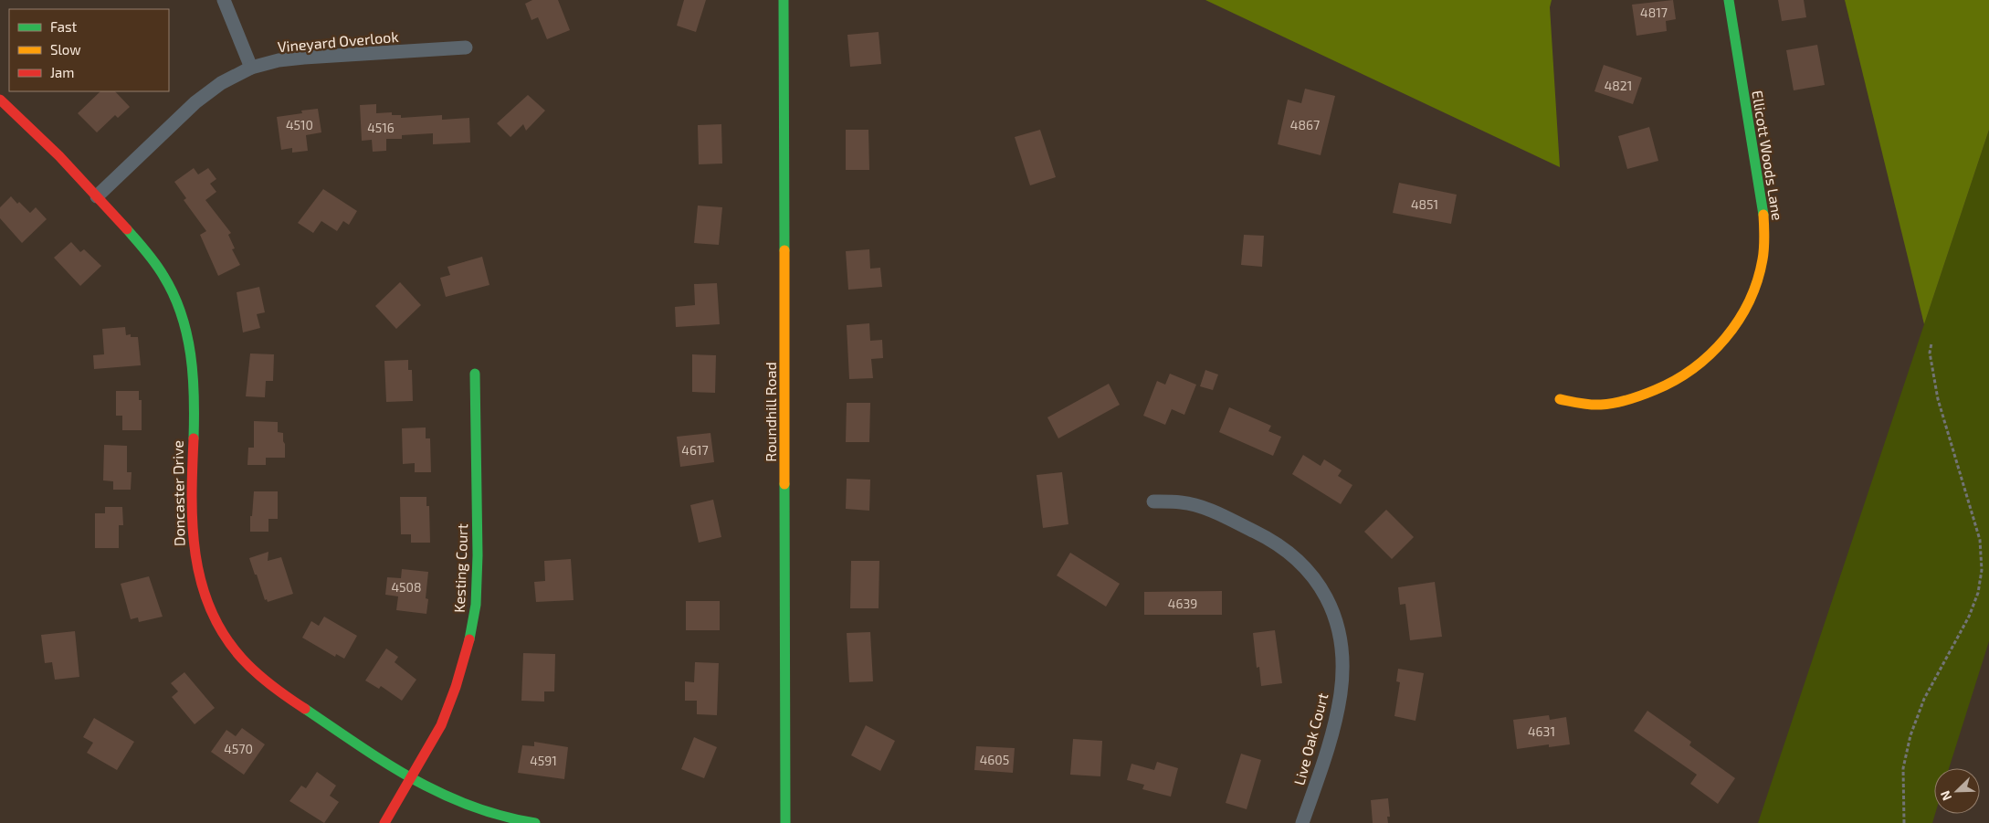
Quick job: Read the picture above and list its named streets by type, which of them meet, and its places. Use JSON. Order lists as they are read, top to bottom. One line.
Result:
{"streets":{"street":["Vineyard Overlook","Ellicott Woods Lane","Roundhill Road","Doncaster Drive","Kesting Court","Live Oak Court"]},"crossings":[["Vineyard Overlook","Doncaster Drive"],["Doncaster Drive","Kesting Court"]],"house_numbers":["4817","4821","4510","4867","4516","4851","4617","4508","4639","4631","4570","4605","4591"],"legend":["Fast","Slow","Jam"],"north":"bottom left"}
